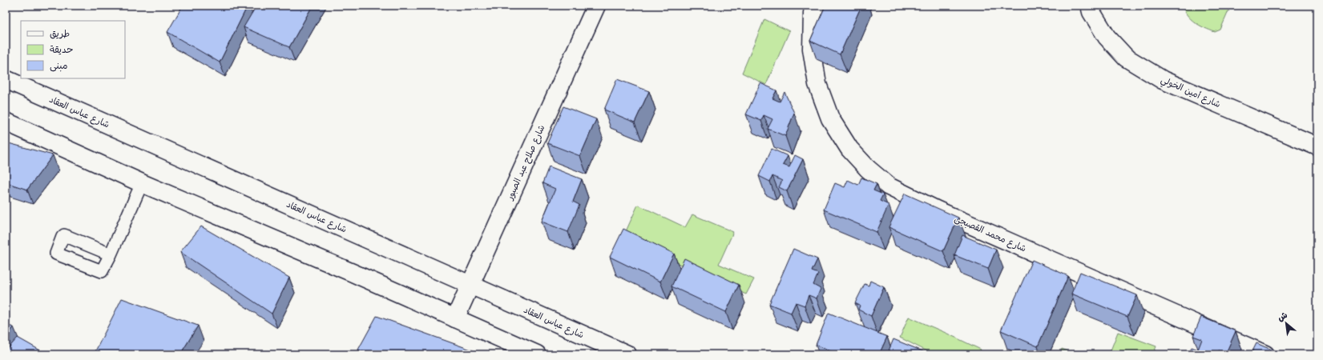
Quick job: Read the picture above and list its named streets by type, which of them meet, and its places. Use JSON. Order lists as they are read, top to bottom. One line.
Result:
{"streets":{"street":["شارع أمين الخولي","شارع عباس العقاد","شارع صلاح عبد الصبور","شارع محمد القصبجى"]},"crossings":[["شارع عباس العقاد","شارع صلاح عبد الصبور"]],"legend":["طريق","حديقة","مبنى"],"north":"top left"}
